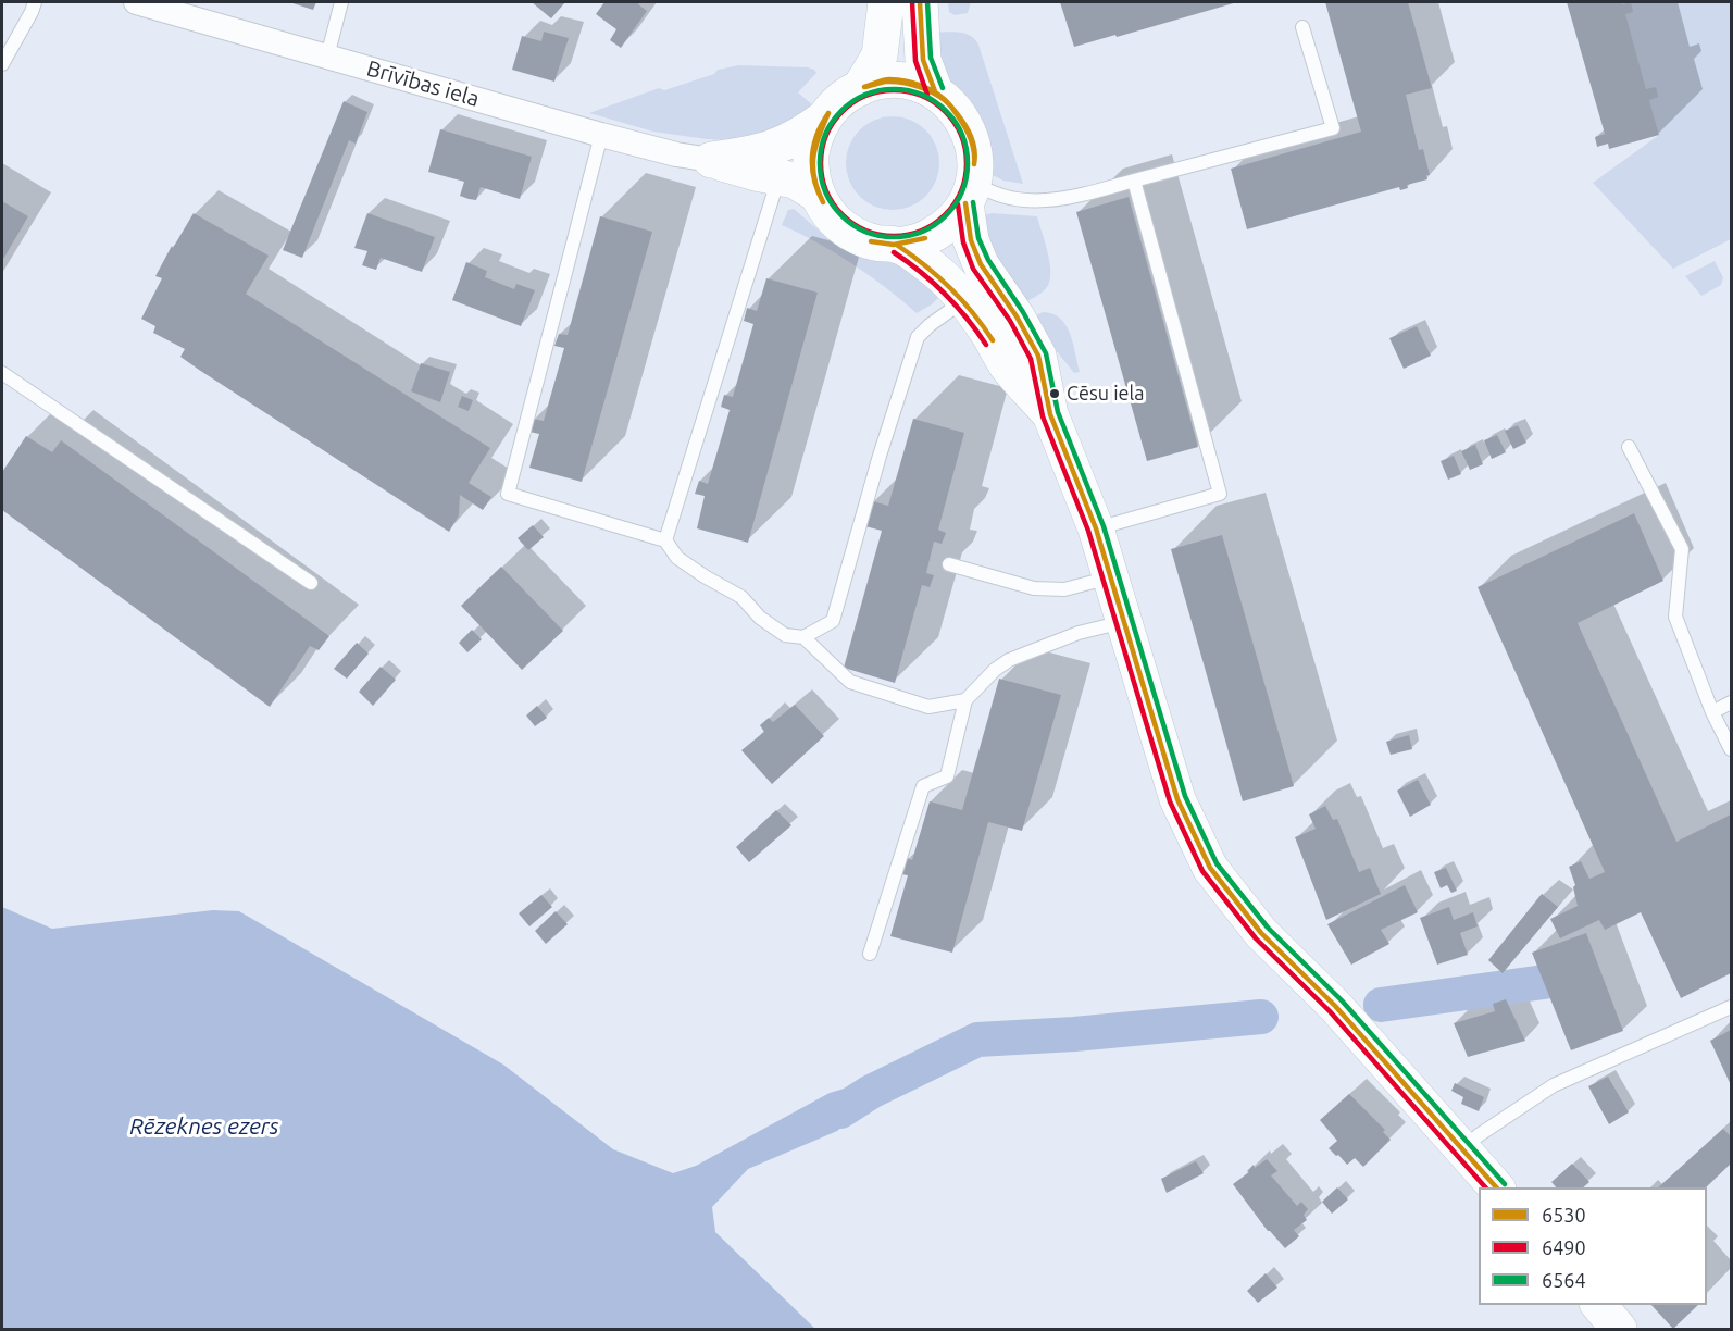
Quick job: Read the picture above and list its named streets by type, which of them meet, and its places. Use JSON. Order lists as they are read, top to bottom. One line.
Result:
{"streets":{"street":["Brīvības iela"]},"water":["Rēzeknes ezers"],"places":["Cēsu iela"],"lines":["transit line 6530","transit line 6490","transit line 6564"],"legend":["6530","6490","6564"]}
